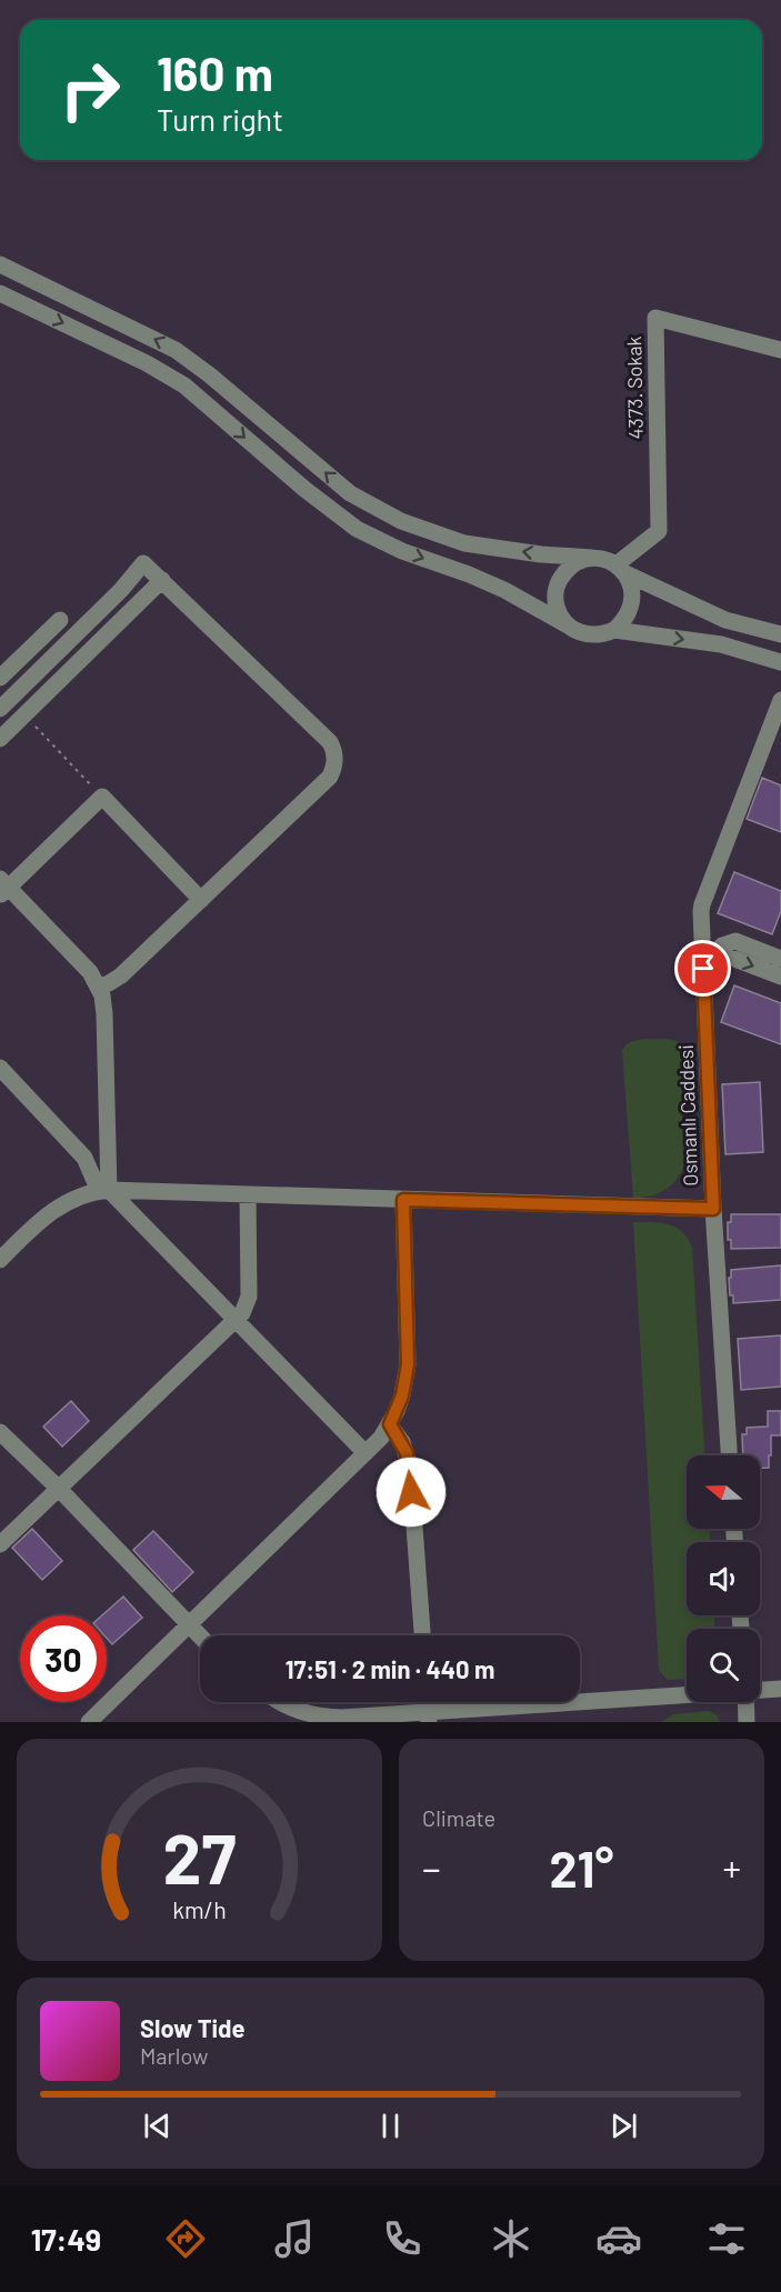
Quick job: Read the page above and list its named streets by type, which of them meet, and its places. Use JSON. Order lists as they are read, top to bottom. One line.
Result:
{"streets":{"street":["4373. Sokak","Osmanlı Caddesi"]},"north":"left","page":{"turn":["160 m","Turn right"],"limit":"30","trip":"17:51 · 2 min · 440 m","tile":"Climate","heat":["−","21°","+"],"song":["Slow Tide","Marlow"],"tabs":"17:49","gauge":["27","km/h"]}}
